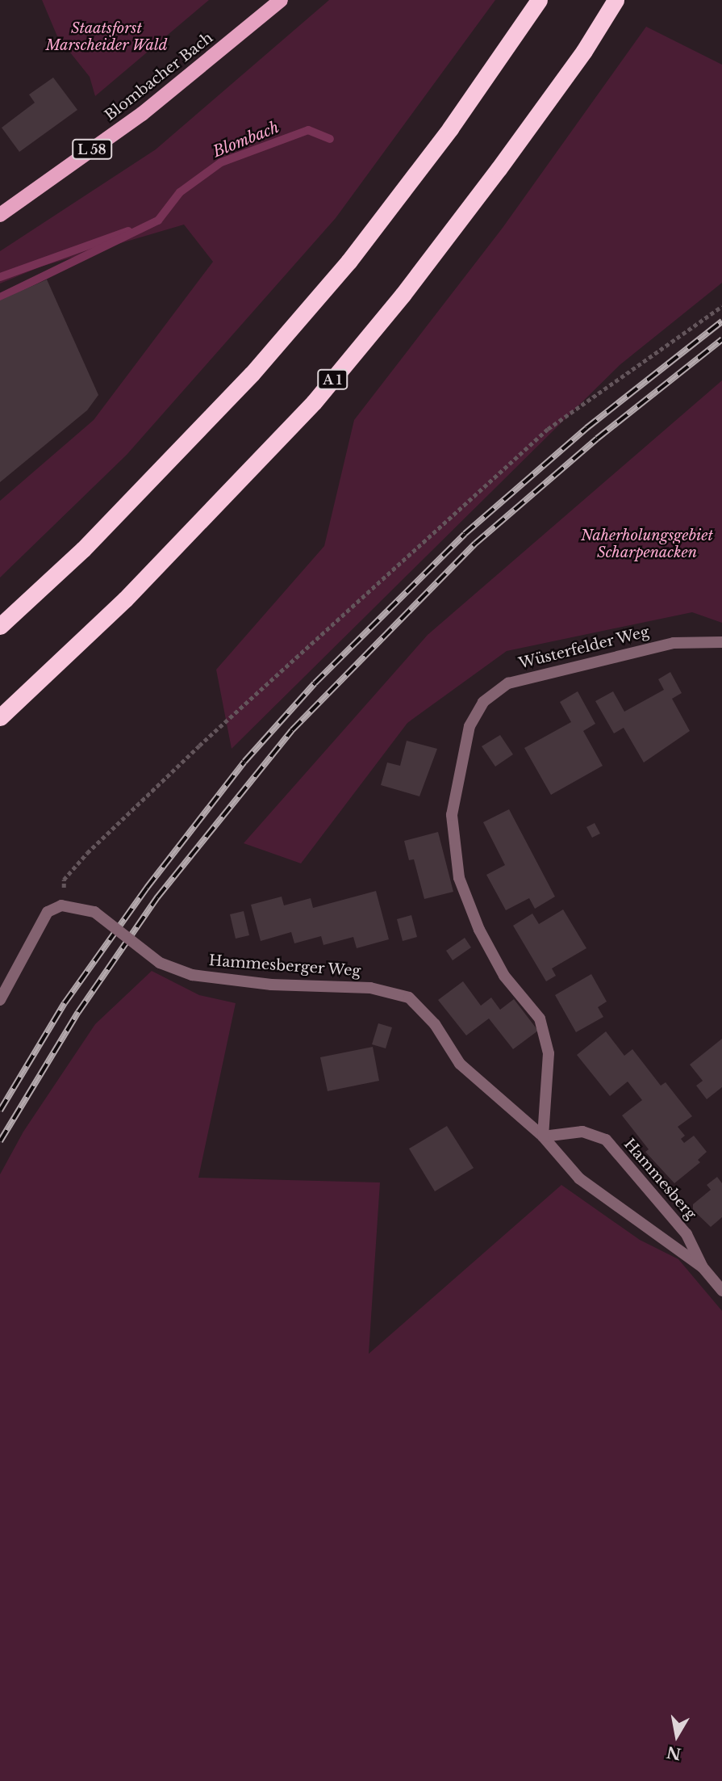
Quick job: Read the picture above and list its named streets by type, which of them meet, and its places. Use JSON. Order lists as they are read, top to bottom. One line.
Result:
{"streets":{"highway":["A 1"],"main road":["Blombacher Bach","L 58"],"street":["Wüsterfelder Weg","Hammesberger Weg","Hammesberg"]},"crossings":[["Wüsterfelder Weg","Hammesberg"],["Hammesberger Weg","Hammesberg"]],"water":["Blombach"],"parks":["Staatsforst Marscheider Wald","Naherholungsgebiet Scharpenacken"],"north":"bottom"}
